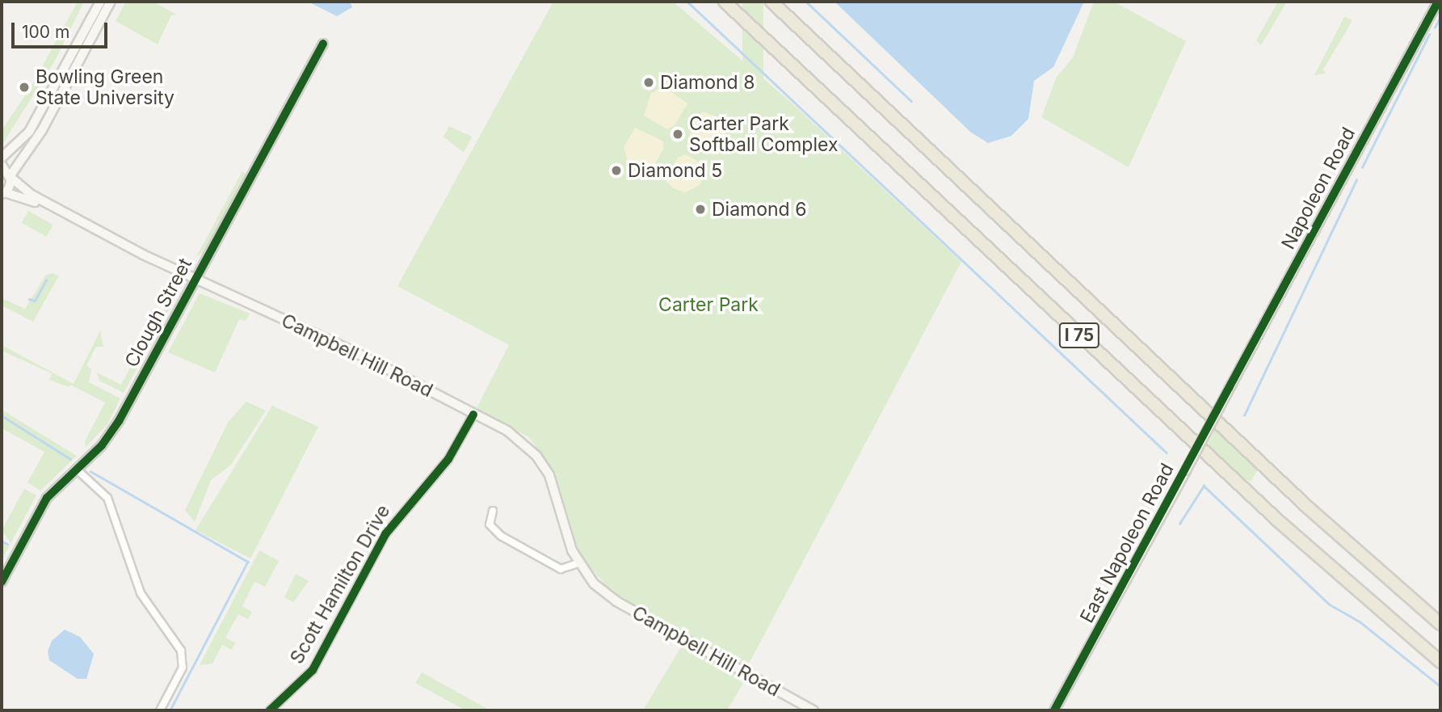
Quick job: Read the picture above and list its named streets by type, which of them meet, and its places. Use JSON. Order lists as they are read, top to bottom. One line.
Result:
{"streets":{"highway":["I 75"],"main road":["Napoleon Road","Clough Street","Campbell Hill Road","East Napoleon Road"],"street":["Scott Hamilton Drive"]},"crossings":[["Napoleon Road","East Napoleon Road"],["Clough Street","Campbell Hill Road"],["Campbell Hill Road","Scott Hamilton Drive"]],"parks":["Carter Park"],"places":["Diamond 8","Bowling Green State University","Carter Park Softball Complex","Diamond 5","Diamond 6"],"scale_bar":"100 m"}
